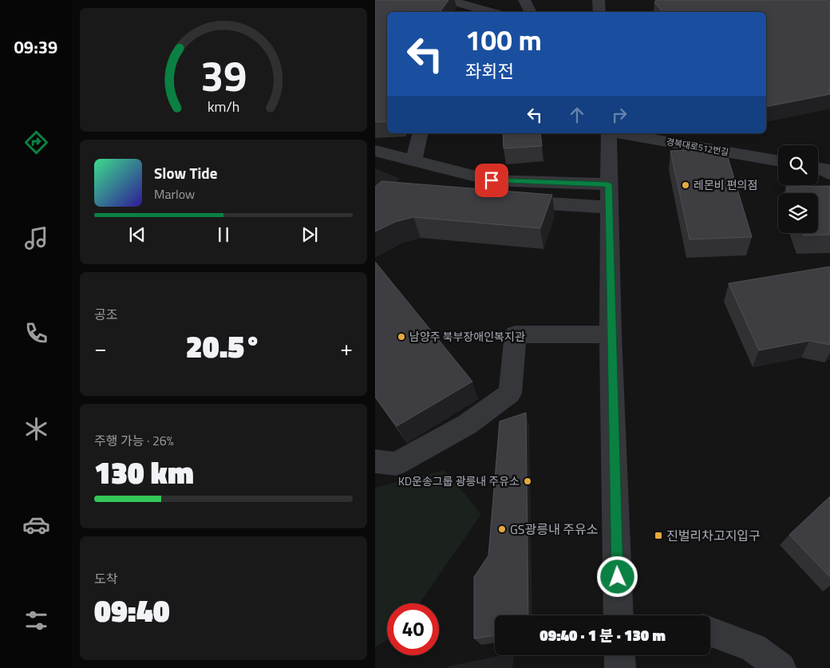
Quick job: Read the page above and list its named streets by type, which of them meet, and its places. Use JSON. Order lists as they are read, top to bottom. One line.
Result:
{"streets":{"street":["경복대로512번길"]},"places":{"other":["레몬비 편의점","남양주 북부장애인복지관","KD운송그룹 광릉내 주유소","GS광릉내 주유소"],"transit":["진벌리차고지입구"]},"page":{"tabs":"09:39","turn":["100 m","좌회전"],"song":["Slow Tide","Marlow"],"tile":["공조",["주행 가능 · 26%","130 km"],["도착","09:40"]],"heat":["−","20.5°","+"],"limit":"40","trip":"09:40 · 1 분 · 130 m","gauge":["39","km/h"]}}
